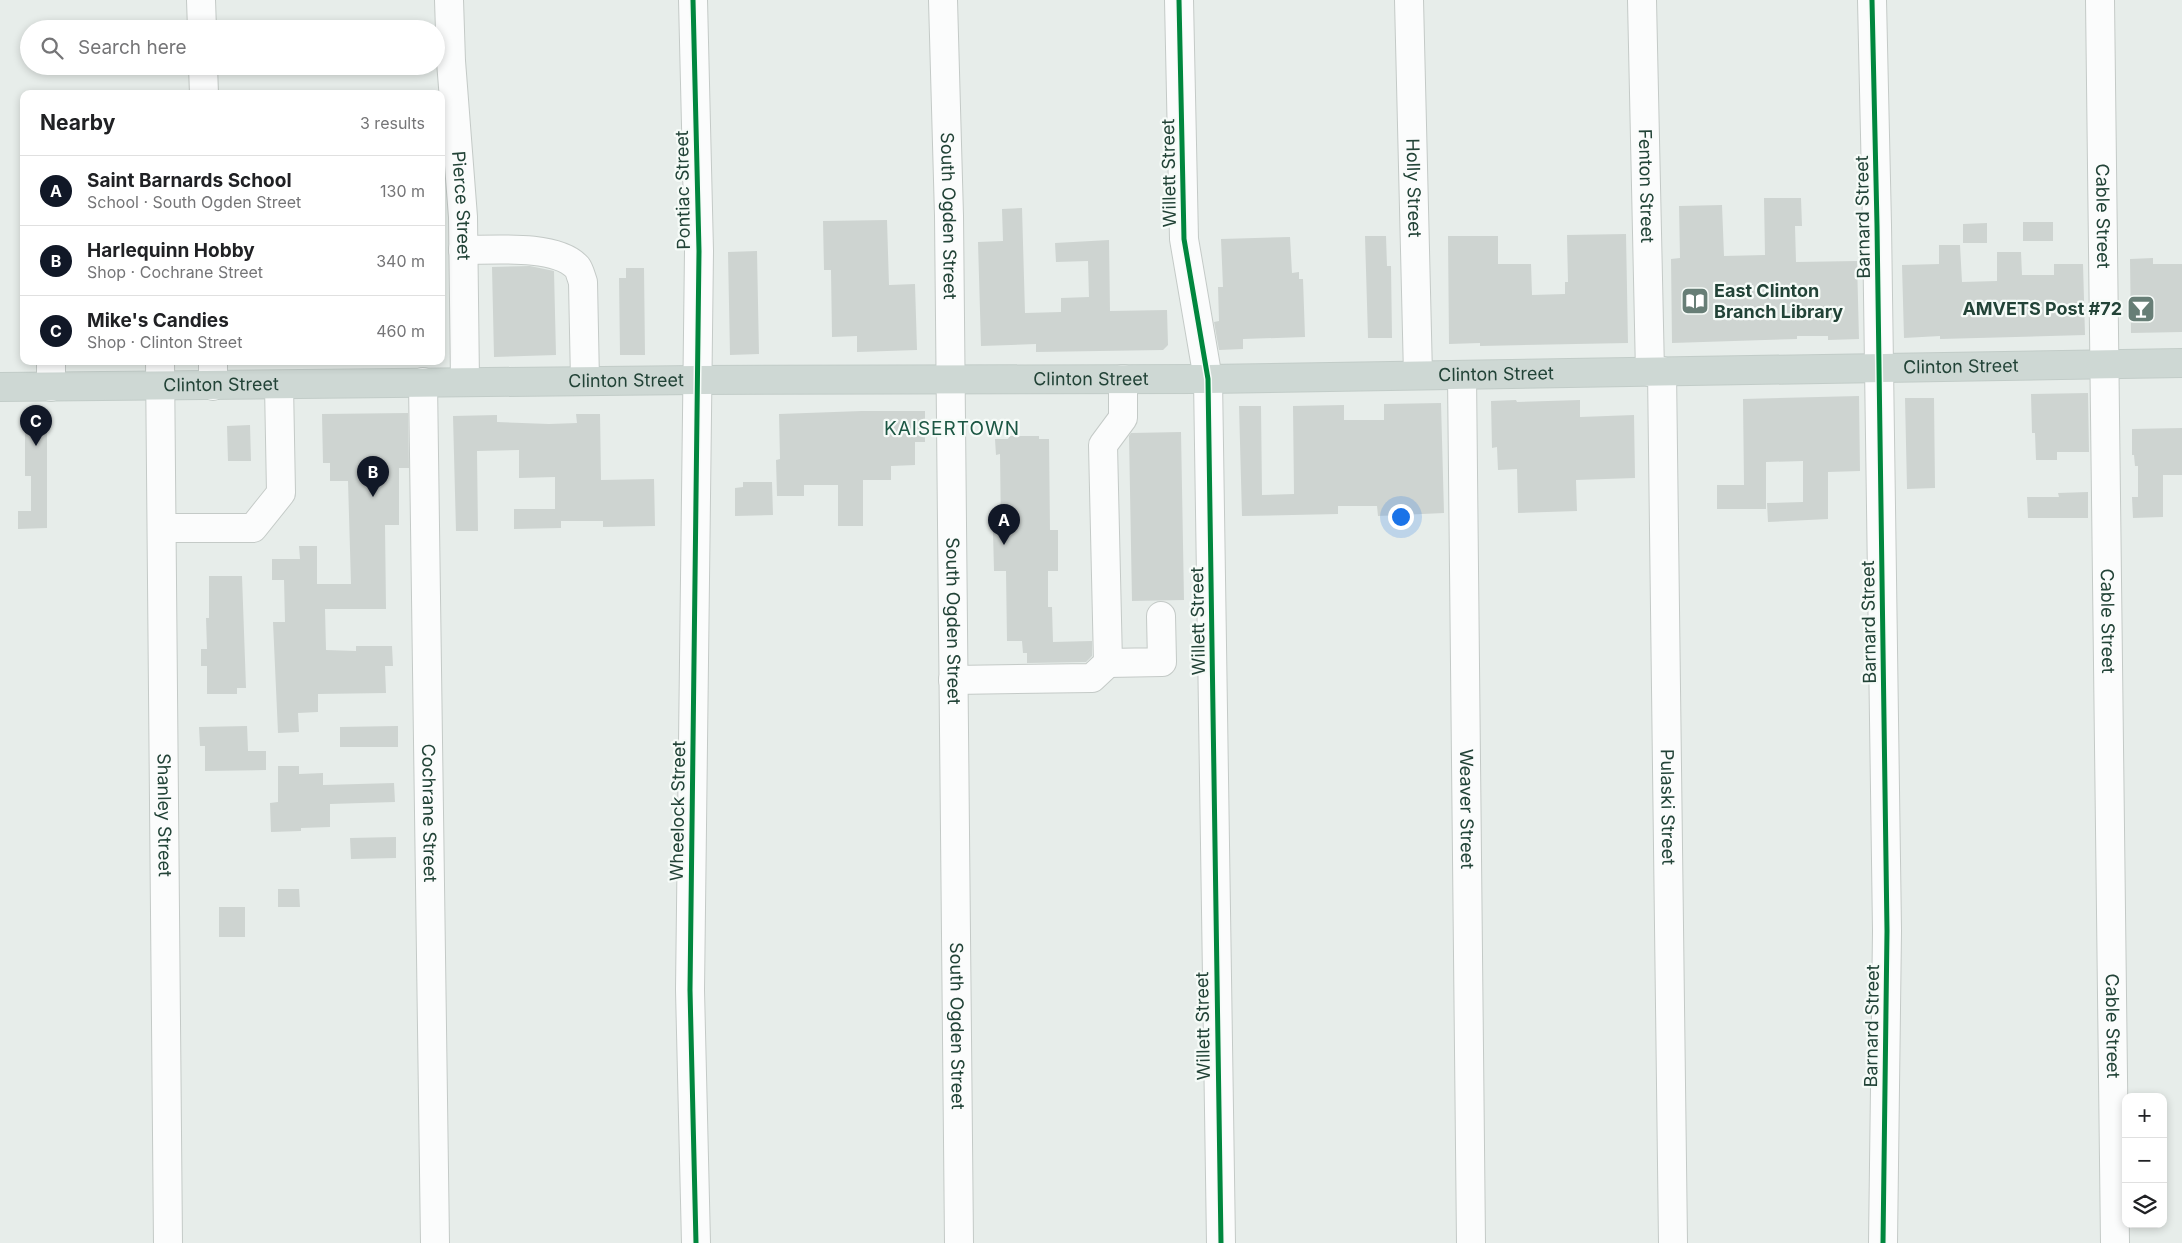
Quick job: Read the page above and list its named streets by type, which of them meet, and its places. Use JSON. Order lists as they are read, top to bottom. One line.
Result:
{"streets":{"main road":["Clinton Street"],"street":["Willett Street","Fenton Street","Holly Street","Pontiac Street","Pierce Street","South Ogden Street","Barnard Street","Cable Street","Pulaski Street","Weaver Street","Wheelock Street","Cochrane Street","Shanley Street"]},"crossings":[["Willett Street","Clinton Street"],["Fenton Street","Clinton Street"],["Fenton Street","Pulaski Street"],["Holly Street","Clinton Street"],["Pontiac Street","Clinton Street"],["Pontiac Street","Wheelock Street"],["Pierce Street","Clinton Street"],["South Ogden Street","Clinton Street"],["Barnard Street","Clinton Street"],["Cable Street","Clinton Street"],["Clinton Street","Pulaski Street"],["Clinton Street","Weaver Street"],["Clinton Street","Wheelock Street"],["Clinton Street","Cochrane Street"],["Clinton Street","Shanley Street"]],"districts":["KAISERTOWN"],"places":{"library":["East Clinton Branch Library"],"bar":["AMVETS Post #72"]},"page":{"search":"Search here","heading":["Nearby","3 results"],"list":[{"mark":"A","name":"Saint Barnards School","note":"School · South Ogden Street","value":"130 m"},{"mark":"B","name":"Harlequinn Hobby","note":"Shop · Cochrane Street","value":"340 m"},{"mark":"C","name":"Mike's Candies","note":"Shop · Clinton Street","value":"460 m"}],"pins":["C","B","A"],"map_buttons":["+","−"]}}
